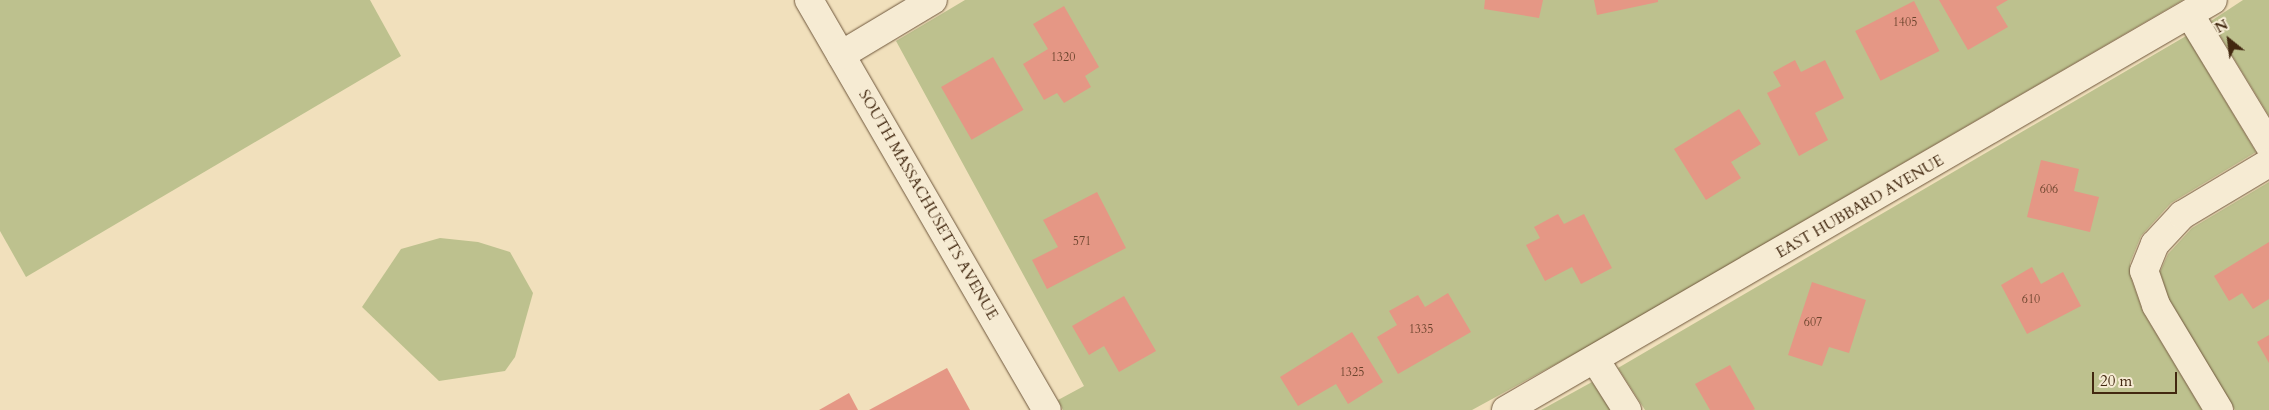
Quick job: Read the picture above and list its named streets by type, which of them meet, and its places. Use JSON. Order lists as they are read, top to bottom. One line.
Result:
{"streets":{"street":["SOUTH MASSACHUSETTS AVENUE","EAST HUBBARD AVENUE"]},"house_numbers":["1405","1320","606","571","610","607","1335","1325"],"scale_bar":"20 m","north":"top left"}
